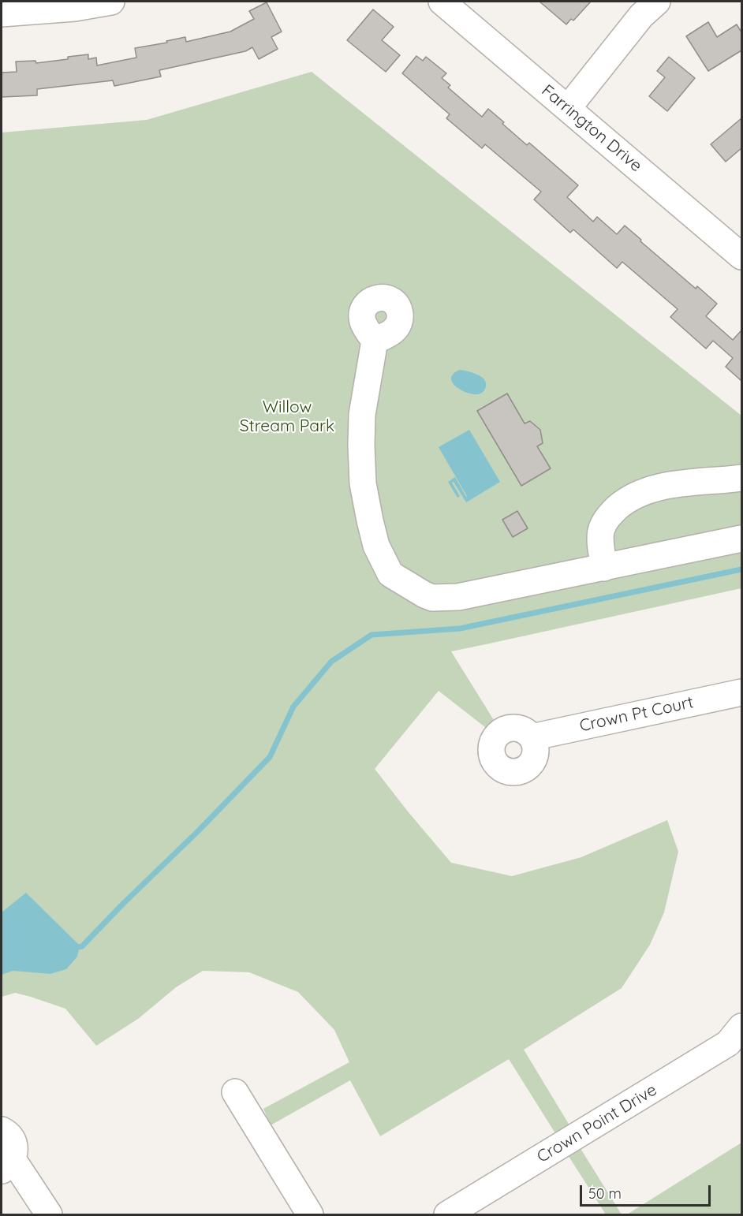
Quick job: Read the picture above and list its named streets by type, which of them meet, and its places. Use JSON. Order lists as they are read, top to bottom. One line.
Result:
{"streets":{"street":["Farrington Drive","Crown Pt Court","Crown Point Drive"]},"parks":["Willow Stream Park"],"scale_bar":"50 m"}
